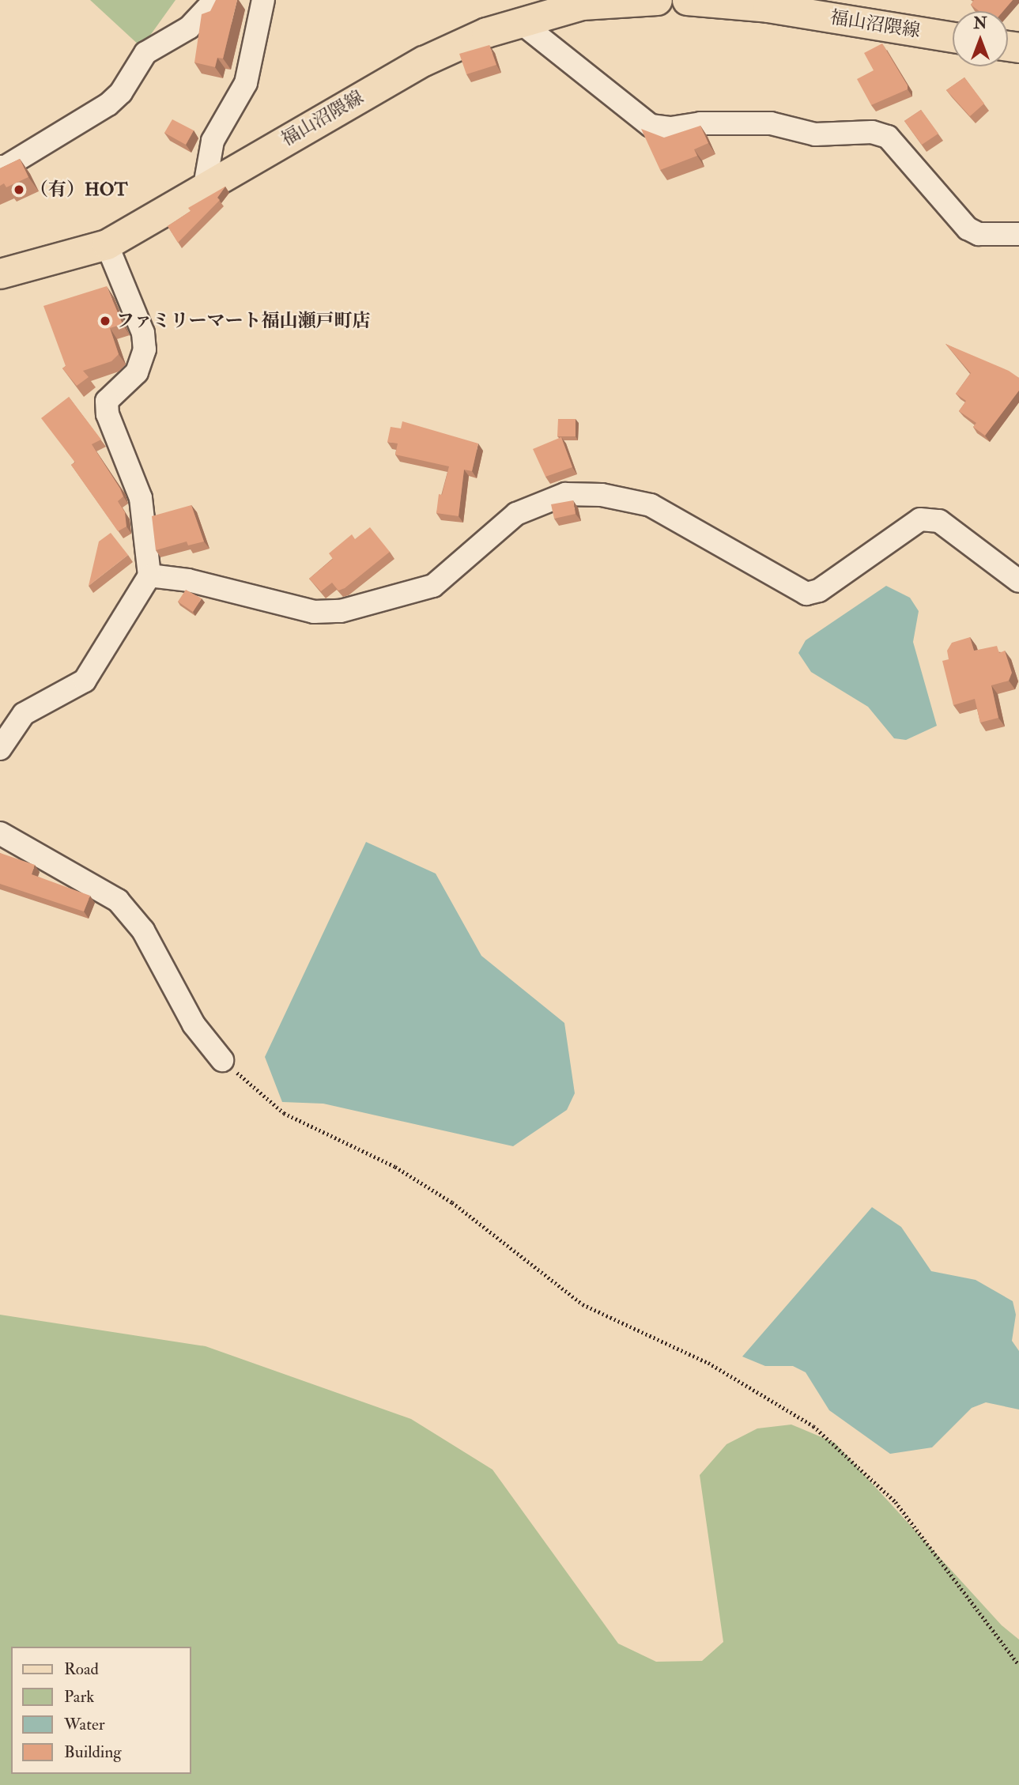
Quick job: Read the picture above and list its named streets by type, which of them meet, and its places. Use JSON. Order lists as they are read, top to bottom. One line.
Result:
{"streets":{"main road":["福山沼隈線"]},"places":["（有）HOT","ファミリーマート福山瀬戸町店"],"legend":["Road","Park","Water","Building"],"north":"top"}
